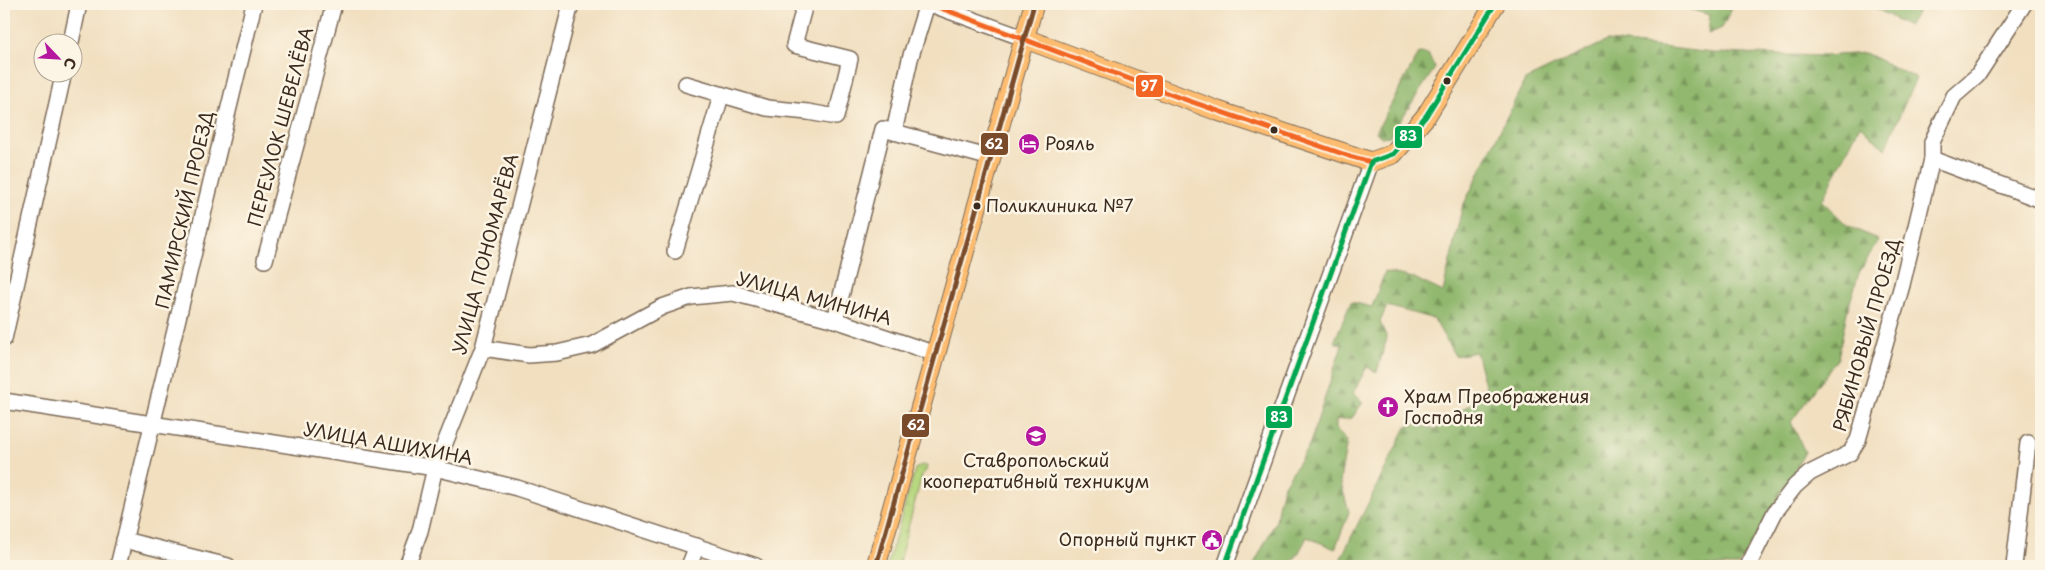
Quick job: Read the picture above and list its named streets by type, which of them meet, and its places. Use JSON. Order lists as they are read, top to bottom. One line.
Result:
{"streets":{"street":["ПЕРЕУЛОК ШЕВЕЛЁВА","ПАМИРСКИЙ ПРОЕЗД","УЛИЦА ПОНОМАРЁВА","УЛИЦА МИНИНА","РЯБИНОВЫЙ ПРОЕЗД","УЛИЦА АШИХИНА"]},"crossings":[["ПАМИРСКИЙ ПРОЕЗД","УЛИЦА АШИХИНА"],["УЛИЦА ПОНОМАРЁВА","УЛИЦА МИНИНА"],["УЛИЦА ПОНОМАРЁВА","УЛИЦА АШИХИНА"]],"places":{"hotel":["Рояль"],"other":["Поликлиника №7"],"church":["Храм Преображения Господня"],"school or university":["Ставропольский кооперативный техникум"],"public building":["Опорный пункт"]},"lines":["transit line 97","transit line 62","transit line 83"],"north":"bottom right"}
